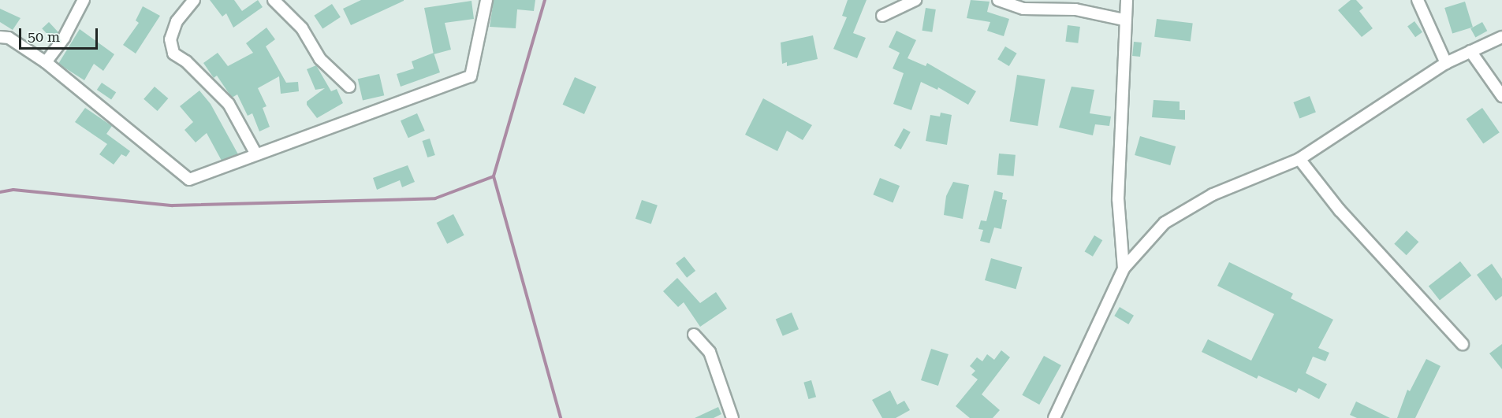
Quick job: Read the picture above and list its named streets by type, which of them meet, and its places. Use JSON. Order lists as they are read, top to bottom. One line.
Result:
{"scale_bar":"50 m"}
